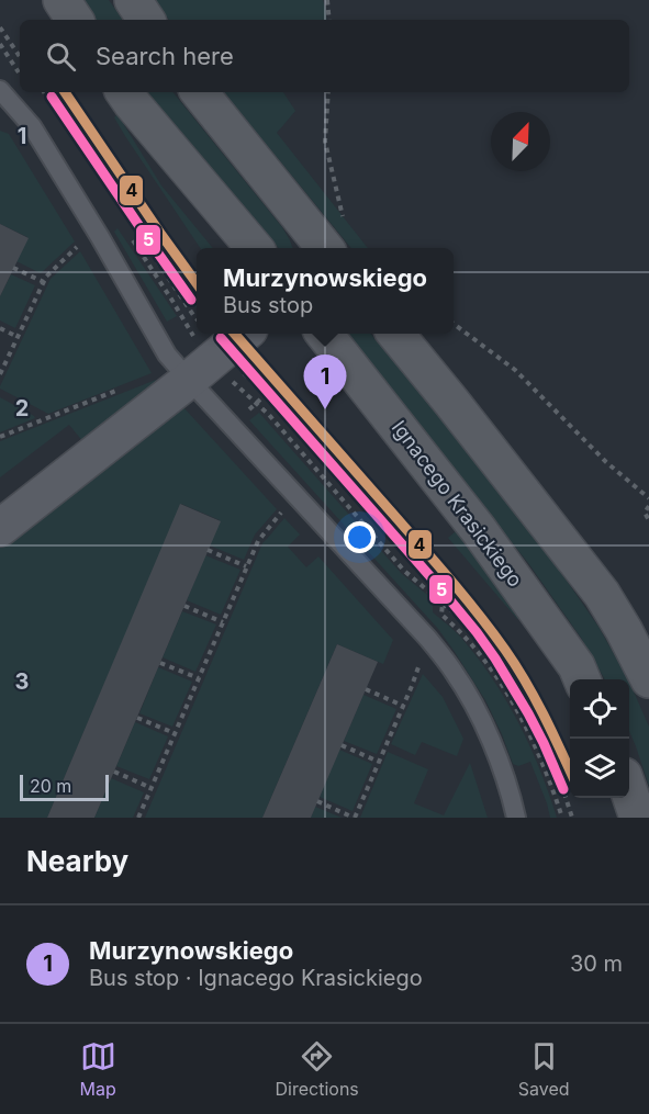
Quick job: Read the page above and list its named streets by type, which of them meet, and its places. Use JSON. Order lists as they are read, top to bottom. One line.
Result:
{"streets":{"main road":["Ignacego Krasickiego"]},"lines":["transit line 4","transit line 5"],"scale_bar":"20 m","north":"top right","page":{"search":"Search here","popup":["Murzynowskiego","Bus stop"],"pins":"1","scale":"20 m","heading":"Nearby","list":[{"mark":"1","name":"Murzynowskiego","note":"Bus stop · Ignacego Krasickiego","value":"30 m"}],"nav":["Map","Directions","Saved"]},"grid":{"rows":["1","2","3"]}}
